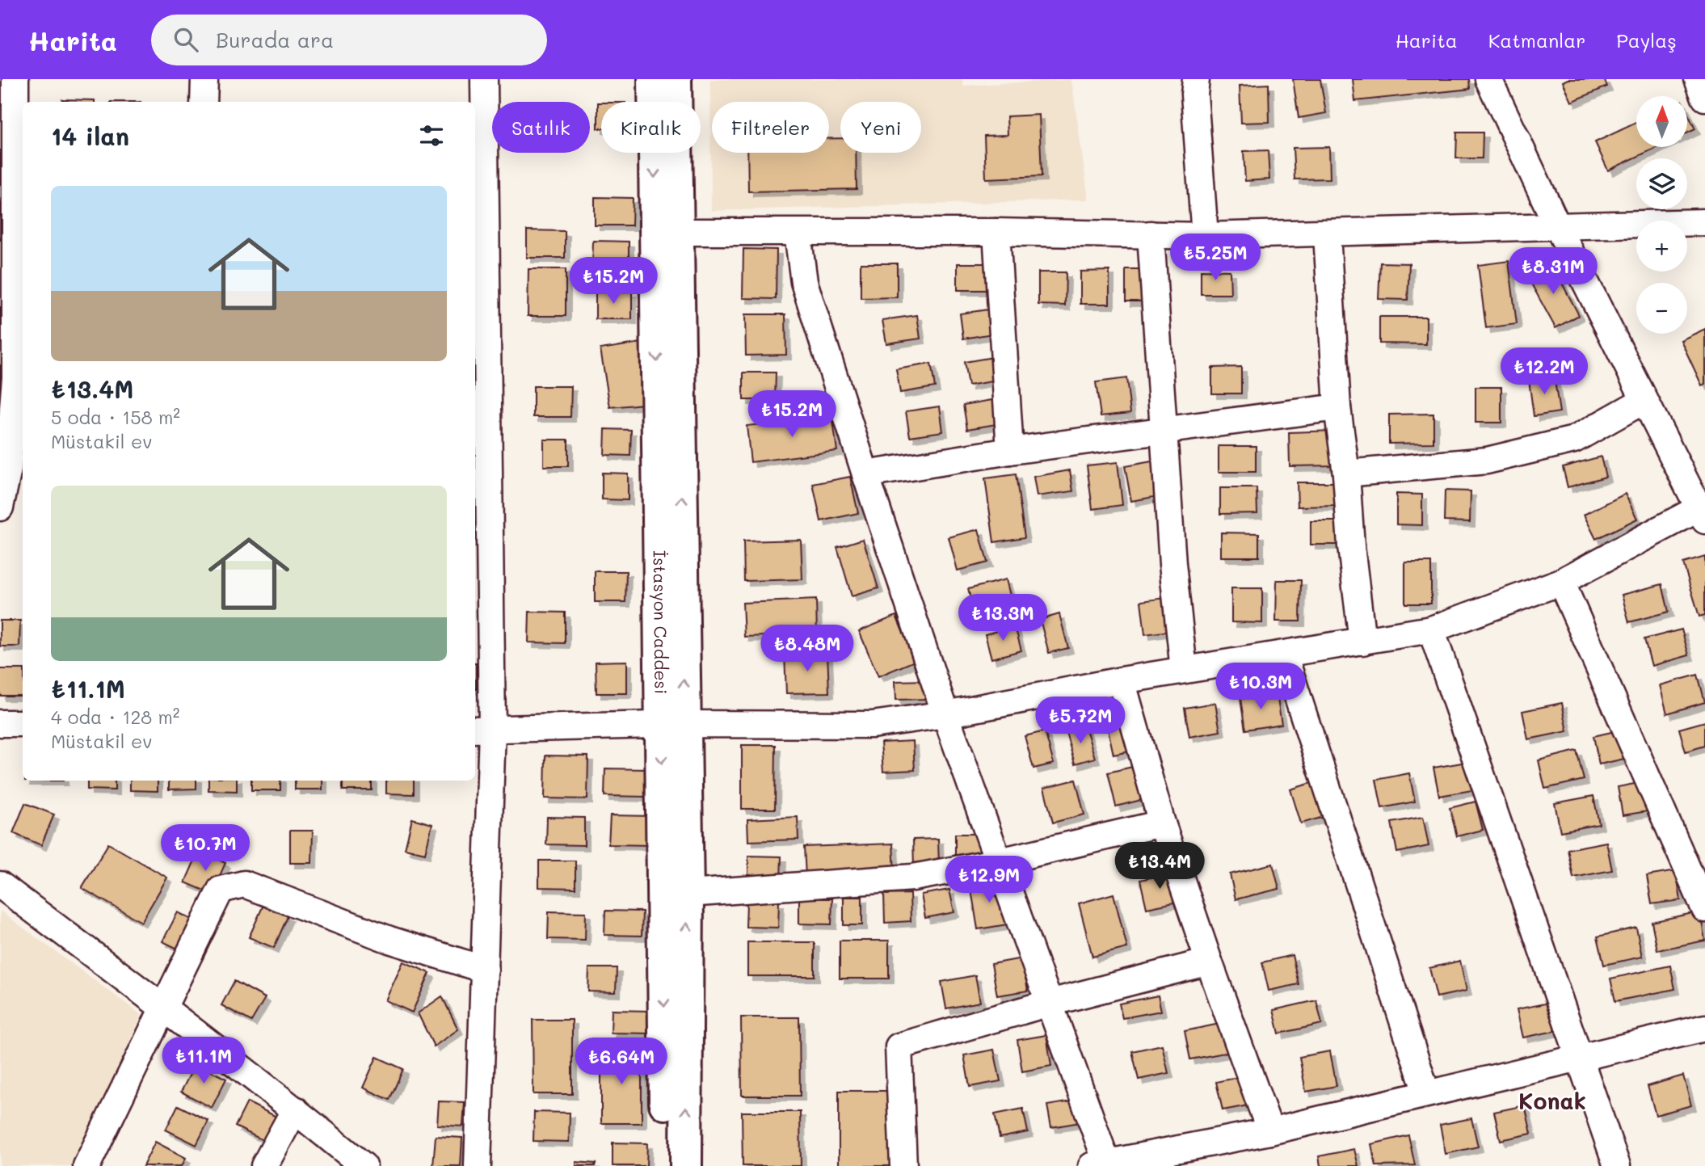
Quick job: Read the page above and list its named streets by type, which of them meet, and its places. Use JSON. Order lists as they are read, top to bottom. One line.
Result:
{"streets":{"main road":["İstasyon Caddesi"]},"districts":["Konak"],"north":"top","page":{"header":"Harita","search":"Burada ara","nav":["Harita","Katmanlar","Paylaş"],"map_buttons":["+","−"],"chip":["Satılık","Kiralık","Filtreler","Yeni"],"heading":"14 ilan","list":[{"name":"₺13.4M","note":"5 oda · 158 m² · Müstakil ev"},{"name":"₺11.1M","note":"4 oda · 128 m² · Müstakil ev"}],"price":["₺5.25M","₺8.31M","₺15.2M","₺12.2M","₺15.2M","₺13.3M","₺8.48M","₺10.3M","₺5.72M","₺10.7M","₺13.4M","₺12.9M","₺11.1M","₺6.64M"]}}
